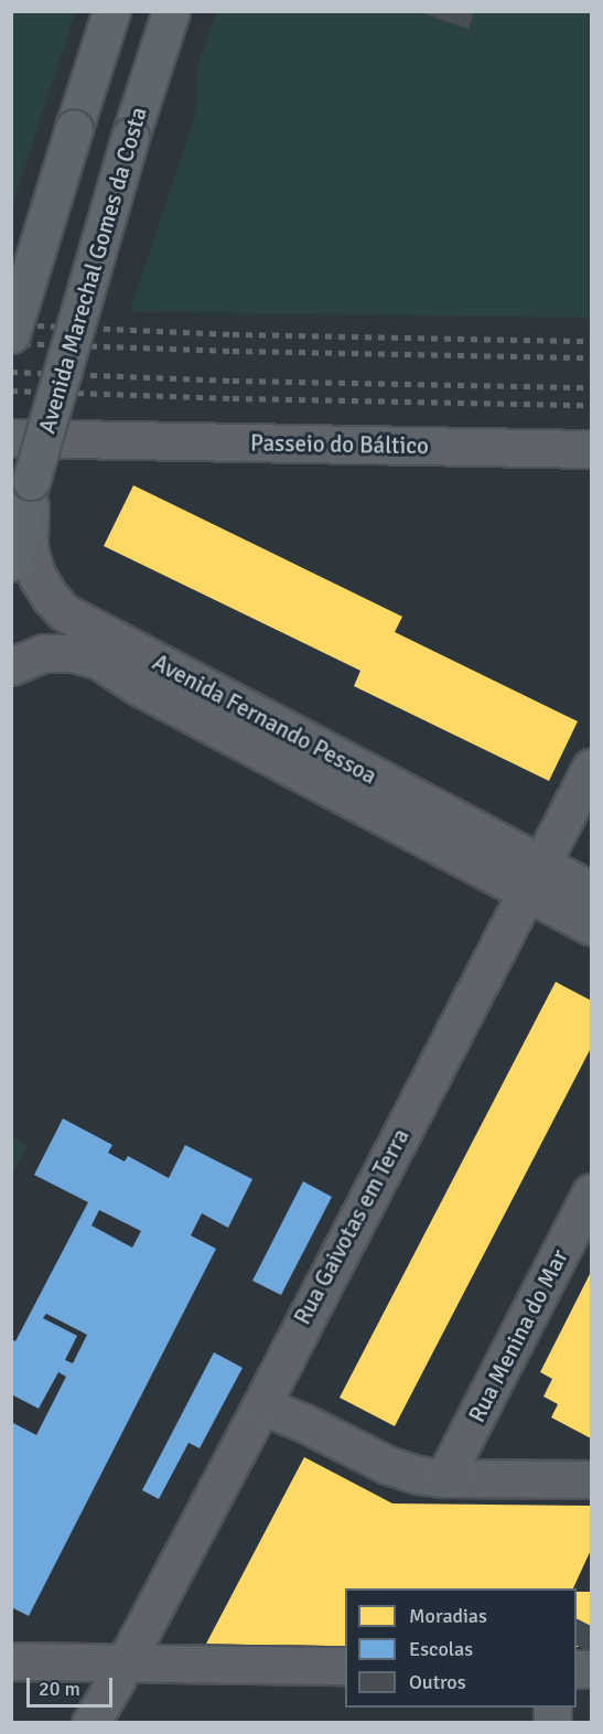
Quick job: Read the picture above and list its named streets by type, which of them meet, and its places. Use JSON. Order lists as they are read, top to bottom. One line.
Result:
{"streets":{"main road":["Avenida Marechal Gomes da Costa"],"street":["Passeio do Báltico","Avenida Fernando Pessoa","Rua Gaivotas em Terra","Rua Menina do Mar"]},"crossings":[["Avenida Marechal Gomes da Costa","Avenida Fernando Pessoa"],["Avenida Fernando Pessoa","Rua Gaivotas em Terra"]],"legend":["Moradias","Escolas","Outros"],"scale_bar":"20 m"}
